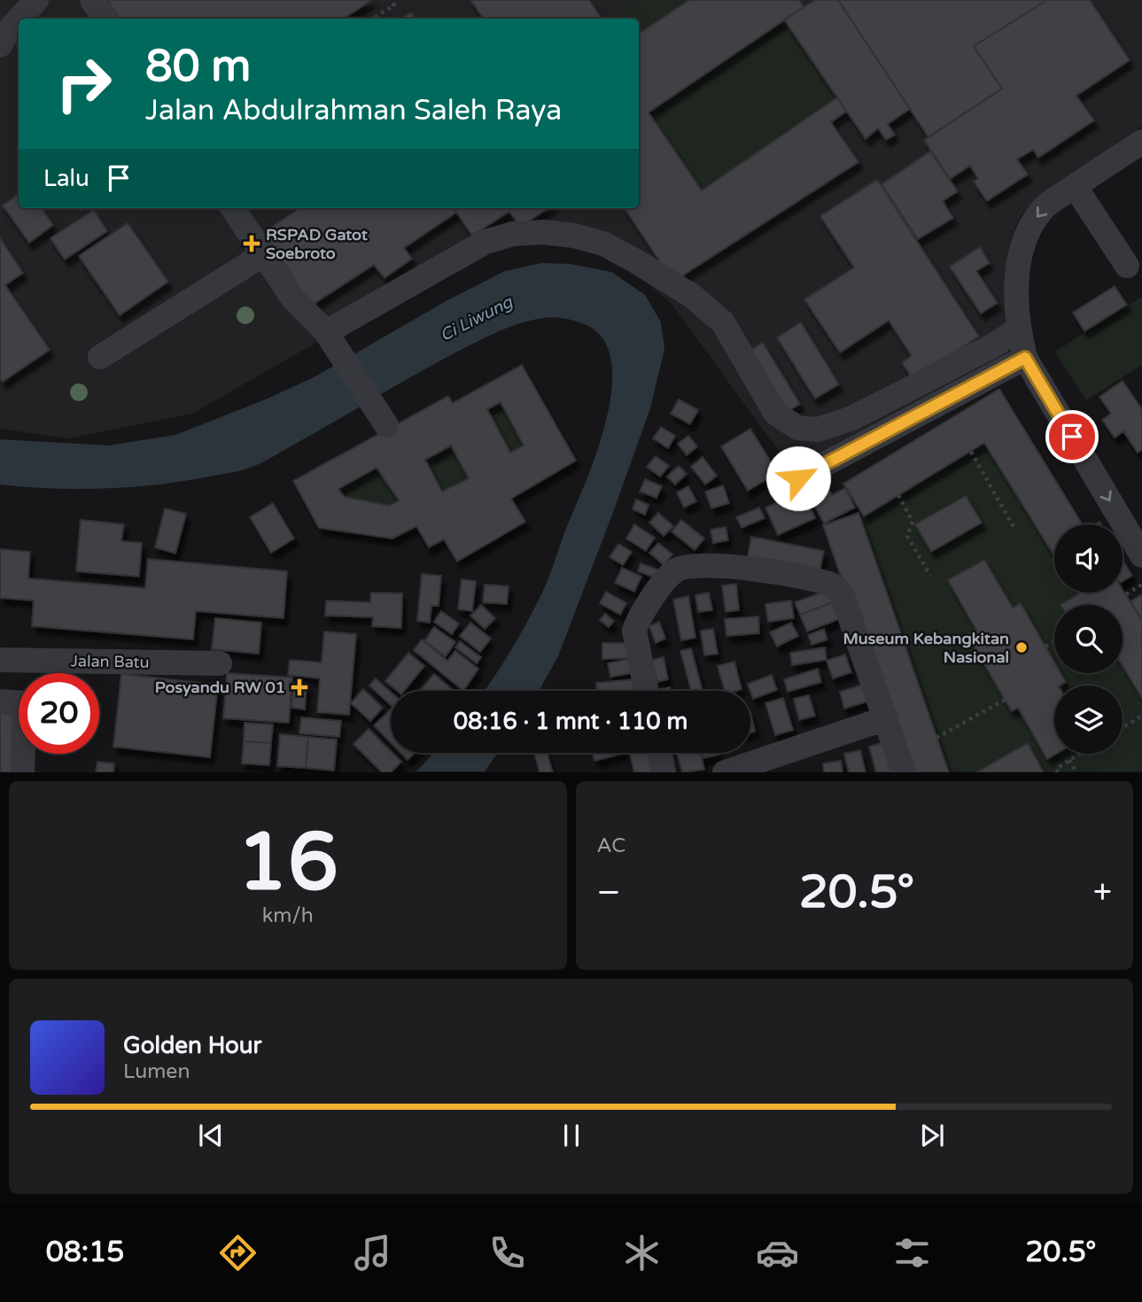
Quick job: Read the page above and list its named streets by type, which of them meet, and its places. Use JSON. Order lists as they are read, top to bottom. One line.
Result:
{"streets":{"street":["Jalan Batu"]},"water":["Ci Liwung"],"places":{"health":["RSPAD Gatot Soebroto","Posyandu RW 01"],"other":["Museum Kebangkitan Nasional"]},"page":{"turn":["80 m","Jalan Abdulrahman Saleh Raya"],"then":"Lalu","limit":"20","trip":"08:16 · 1 mnt · 110 m","tile":[["16","km/h"],"AC"],"heat":["−","20.5°","+"],"song":["Golden Hour","Lumen"],"tabs":["08:15","20.5°"]}}
